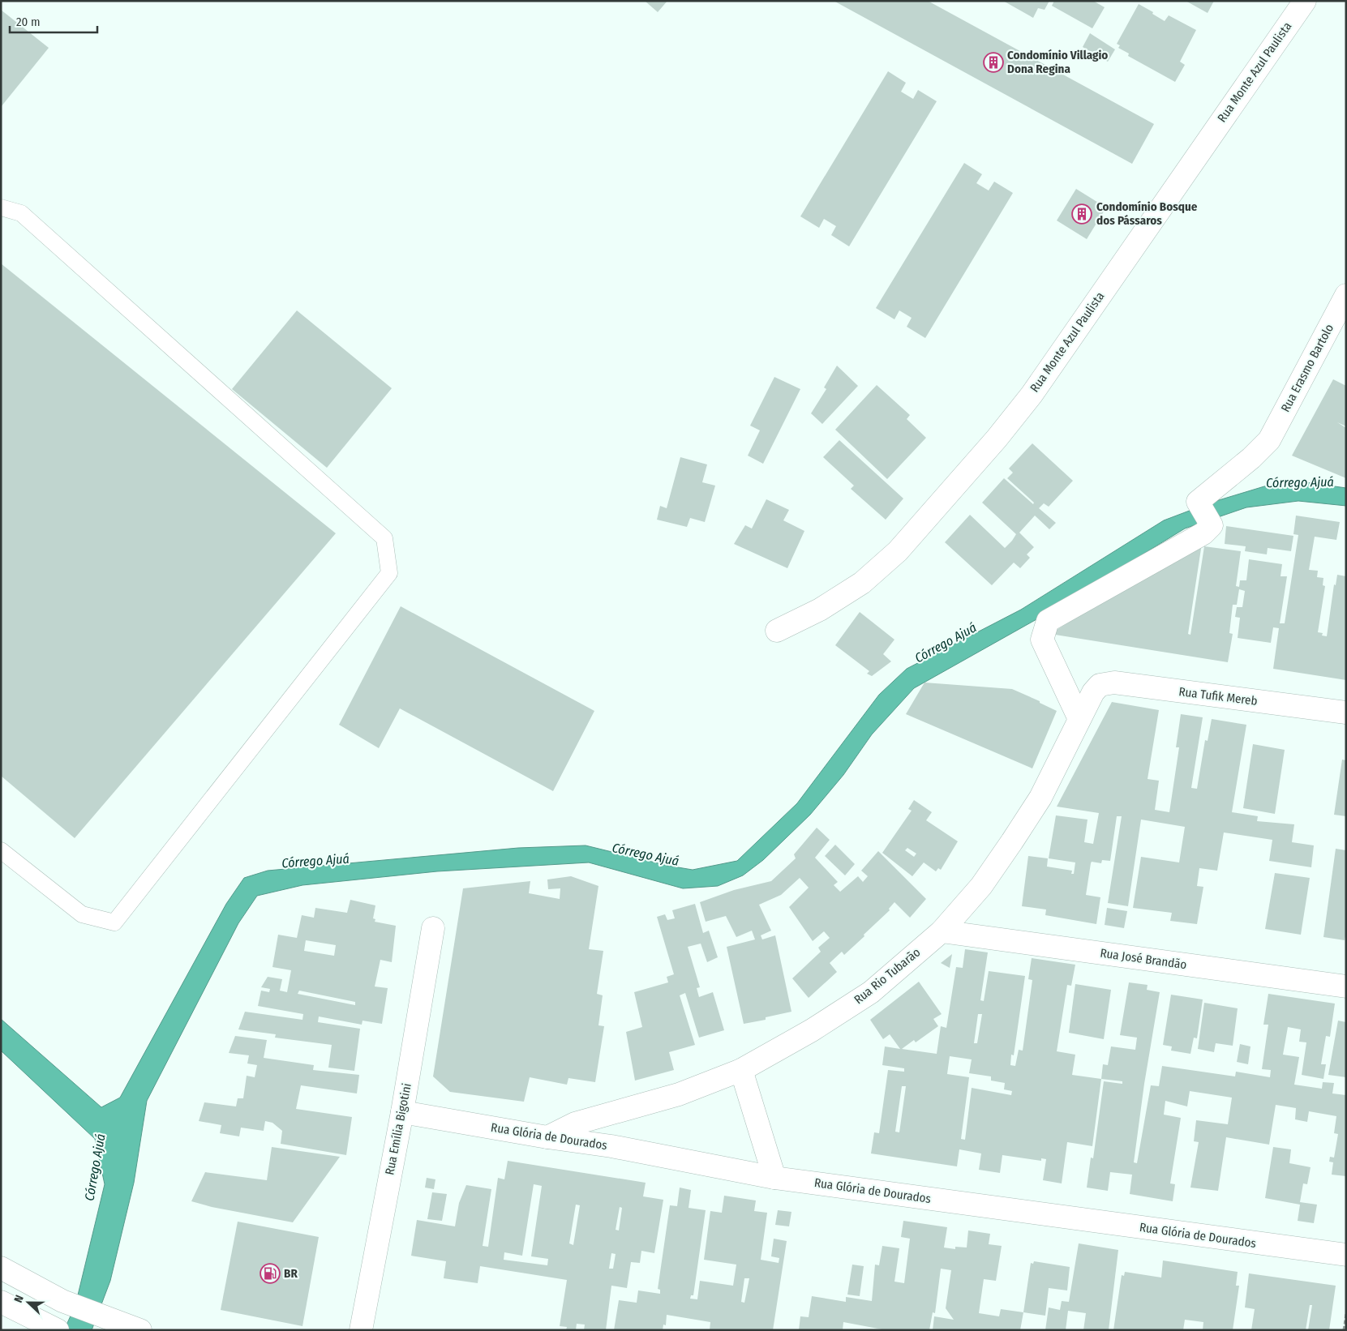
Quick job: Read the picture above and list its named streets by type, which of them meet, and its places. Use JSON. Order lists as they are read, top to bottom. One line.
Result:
{"streets":{"street":["Rua Monte Azul Paulista","Rua Erasmo Bartolo","Rua Tufik Mereb","Rua José Brandão","Rua Rio Tubarão","Rua Emília Bigotini","Rua Glória de Dourados"]},"crossings":[["Rua Erasmo Bartolo","Rua Rio Tubarão"],["Rua Tufik Mereb","Rua Rio Tubarão"],["Rua José Brandão","Rua Rio Tubarão"],["Rua Rio Tubarão","Rua Glória de Dourados"],["Rua Emília Bigotini","Rua Glória de Dourados"]],"water":["Córrego Ajuá"],"places":{"building":["Condomínio Villagio Dona Regina","Condomínio Bosque dos Pássaros"],"fuel station":["BR"]},"scale_bar":"20 m","north":"left"}
